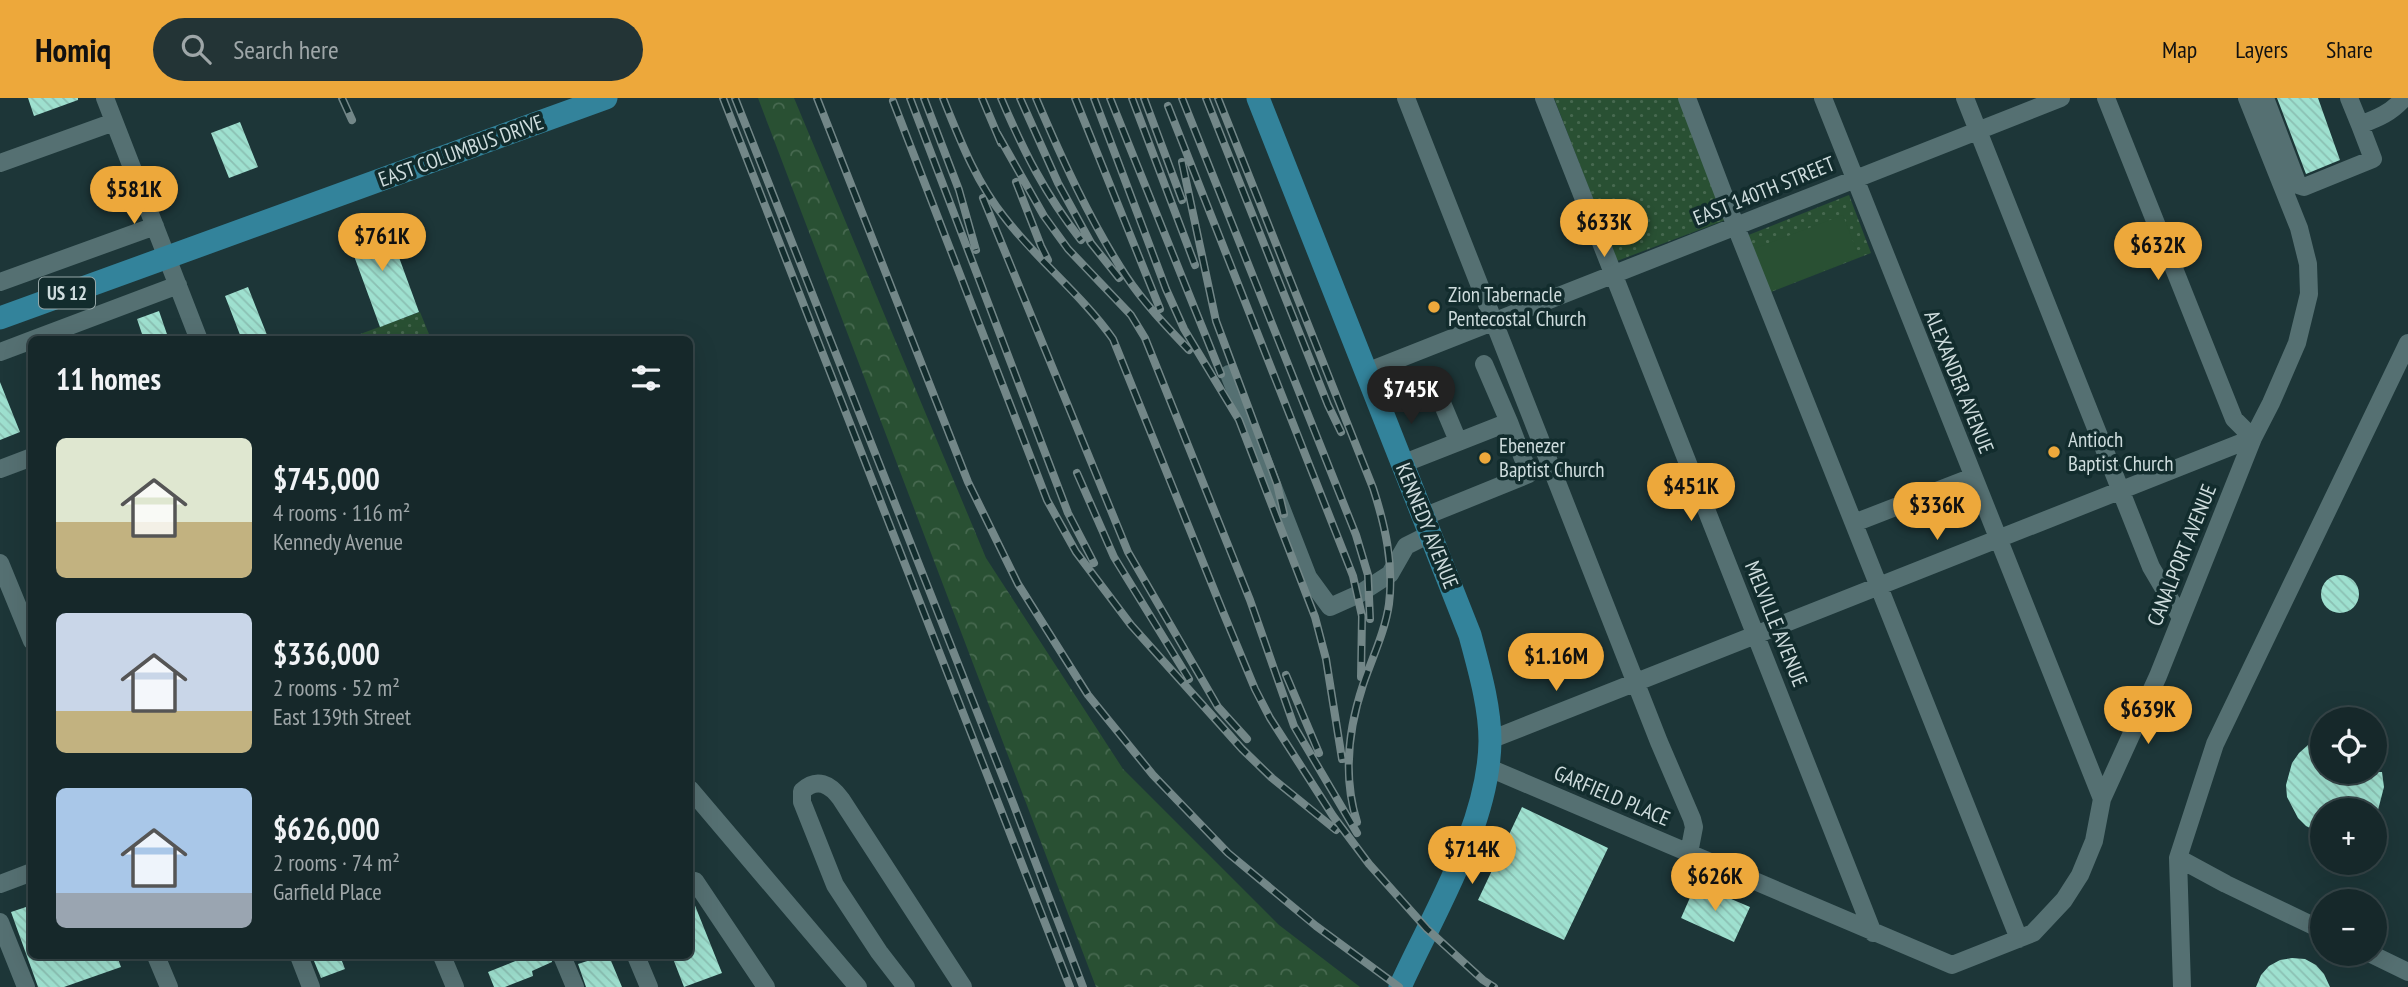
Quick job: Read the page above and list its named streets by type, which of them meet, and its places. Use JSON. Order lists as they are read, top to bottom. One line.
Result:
{"streets":{"main road":["EAST COLUMBUS DRIVE","US 12","KENNEDY AVENUE"],"street":["EAST 140TH STREET","ALEXANDER AVENUE","CANALPORT AVENUE","MELVILLE AVENUE","GARFIELD PLACE"]},"crossings":[["EAST 140TH STREET","ALEXANDER AVENUE"],["EAST 140TH STREET","KENNEDY AVENUE"],["EAST 140TH STREET","MELVILLE AVENUE"],["ALEXANDER AVENUE","CANALPORT AVENUE"],["KENNEDY AVENUE","GARFIELD PLACE"],["CANALPORT AVENUE","GARFIELD PLACE"],["MELVILLE AVENUE","GARFIELD PLACE"]],"places":["Zion Tabernacle Pentecostal Church","Antioch Baptist Church","Ebenezer Baptist Church"],"page":{"header":"Homiq","search":"Search here","nav":["Map","Layers","Share"],"price":["$581K","$633K","$761K","$632K","$745K","$451K","$336K","$1.16M","$639K","$714K","$626K"],"heading":"11 homes","list":[{"name":"$745,000","note":"4 rooms · 116 m² · Kennedy Avenue"},{"name":"$336,000","note":"2 rooms · 52 m² · East 139th Street"},{"name":"$626,000","note":"2 rooms · 74 m² · Garfield Place"}],"map_buttons":["+","−"]}}
